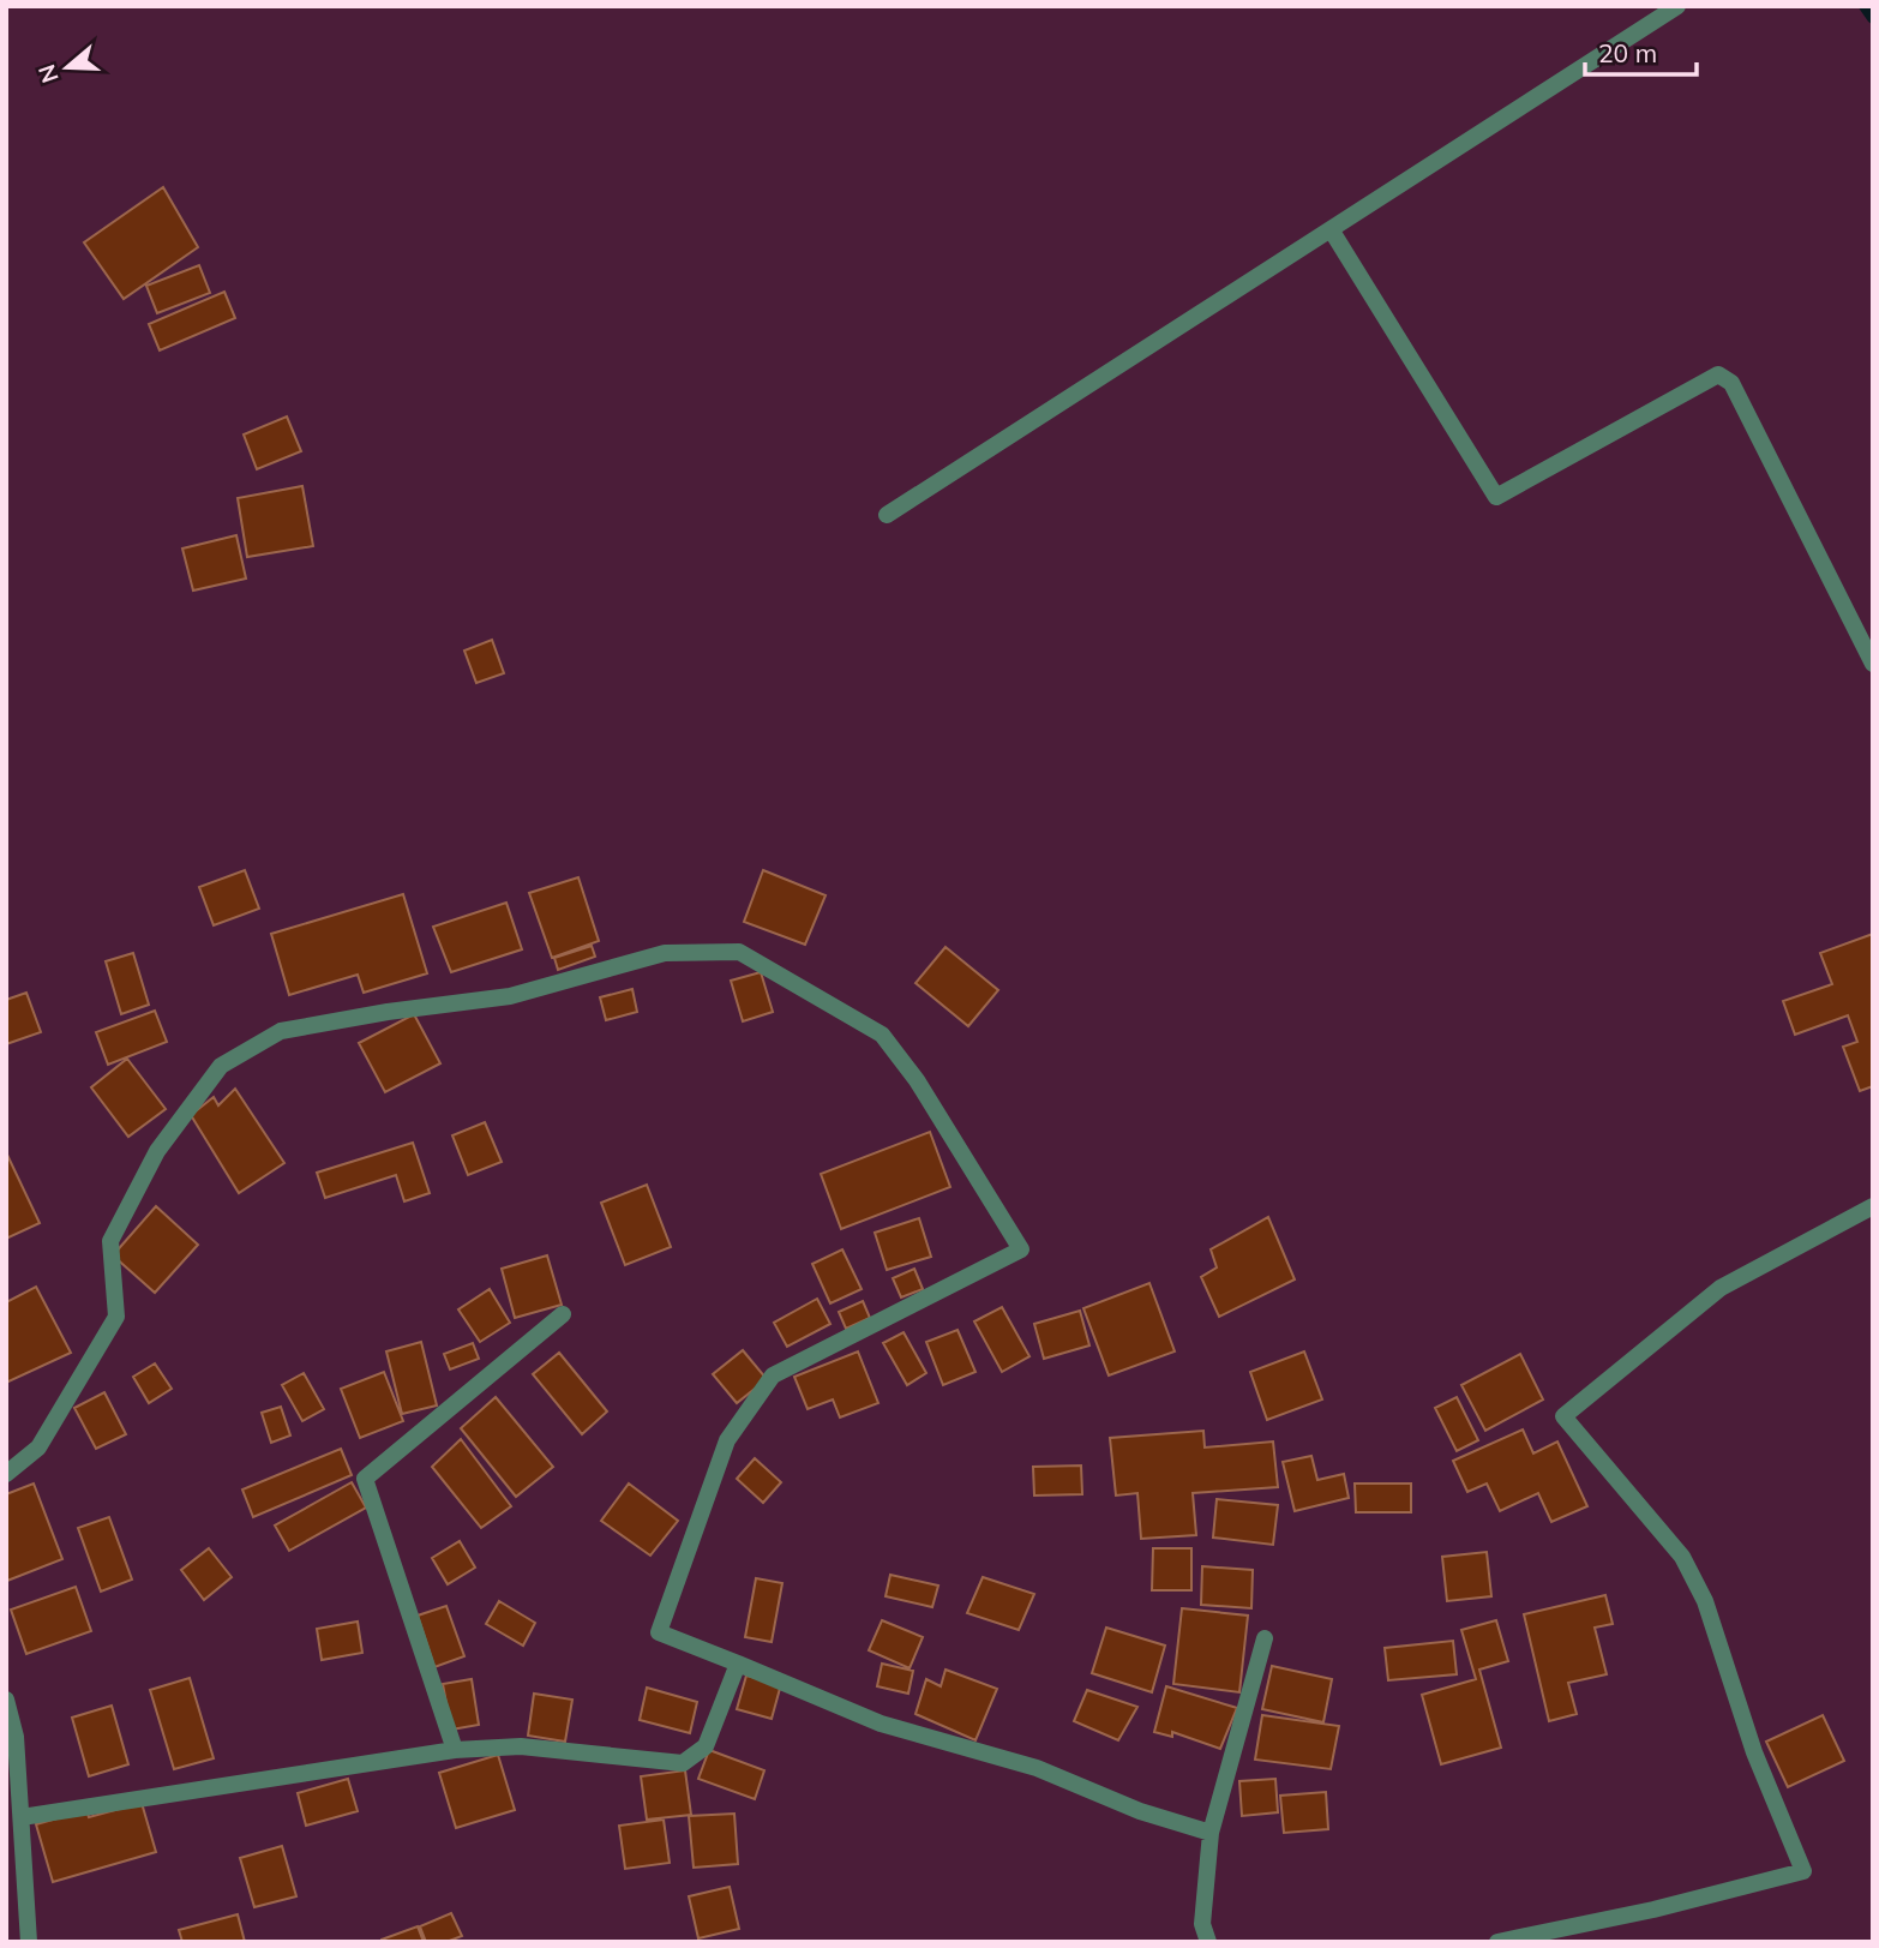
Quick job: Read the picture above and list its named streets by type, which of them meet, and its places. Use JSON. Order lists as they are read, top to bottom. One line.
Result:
{"scale_bar":"20 m","north":"left"}
